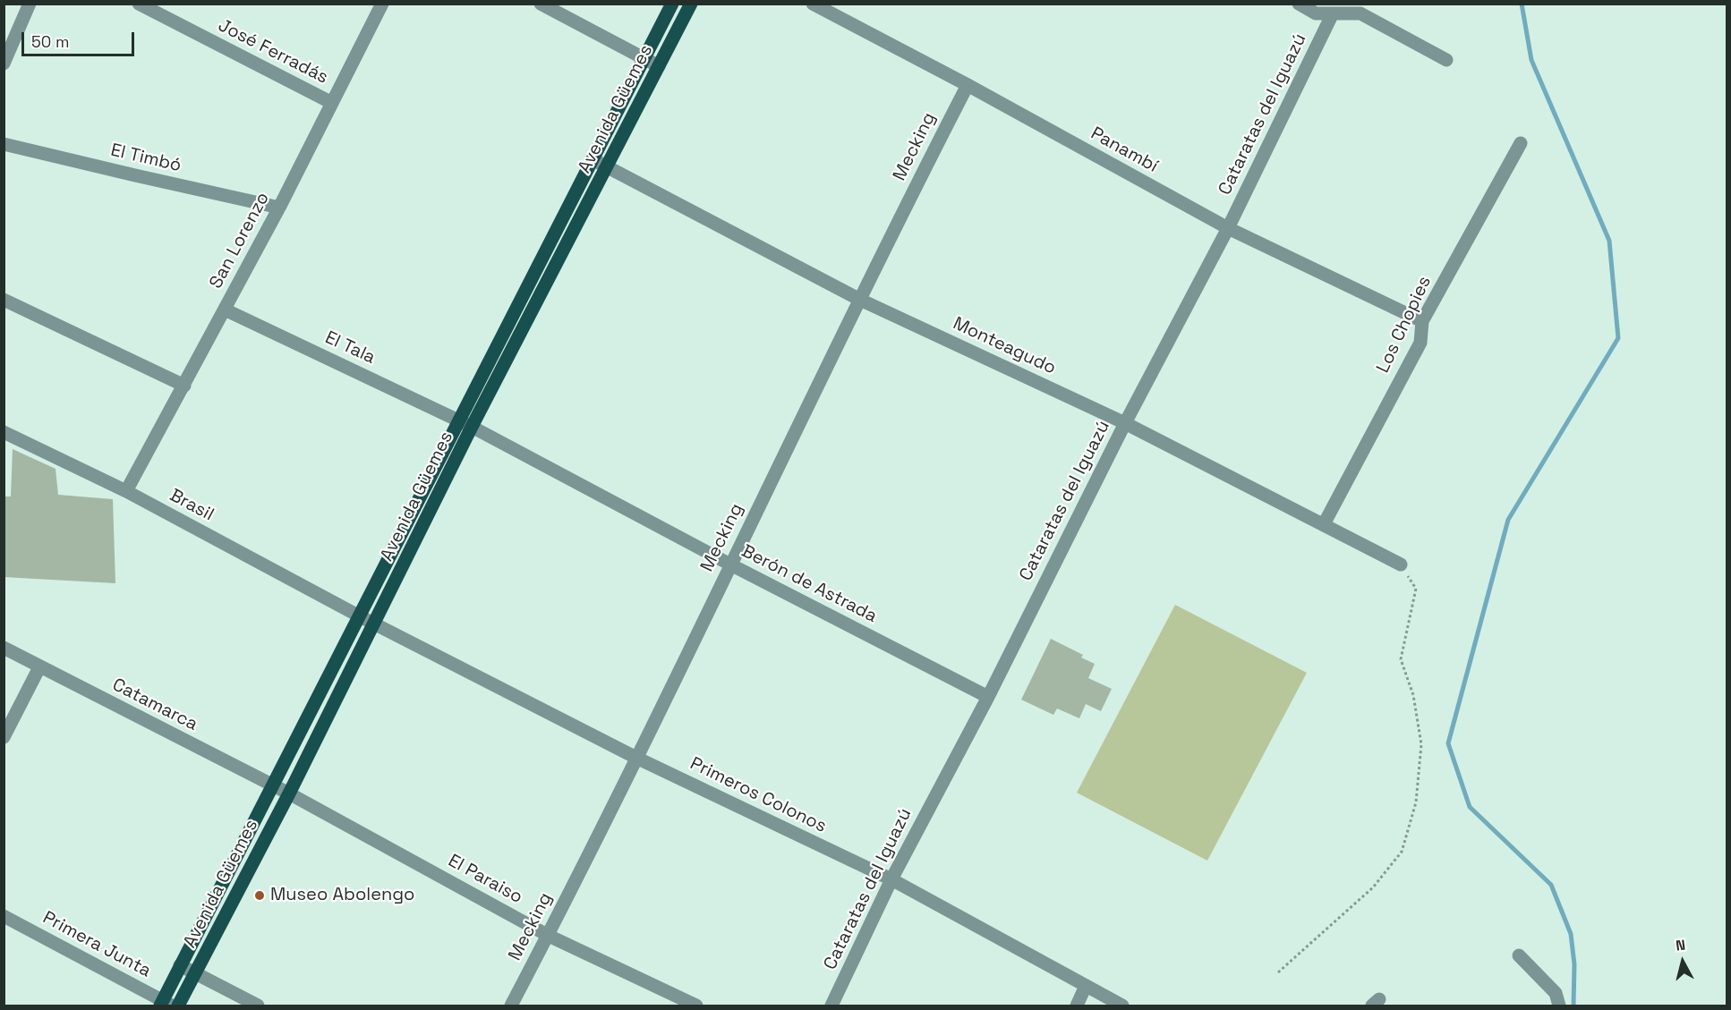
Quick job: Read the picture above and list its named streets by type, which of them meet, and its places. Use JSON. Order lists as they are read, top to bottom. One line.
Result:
{"streets":{"main road":["Avenida Güemes"],"street":["José Ferradás","Cataratas del Iguazú","Mecking","Panambí","El Timbó","San Lorenzo","Los Chopies","Monteagudo","El Tala","Brasil","Berón de Astrada","Catamarca","Primeros Colonos","El Paraiso","Primera Junta"]},"crossings":[["José Ferradás","San Lorenzo"],["Avenida Güemes","Monteagudo"],["Avenida Güemes","El Tala"],["Avenida Güemes","Brasil"],["Avenida Güemes","Berón de Astrada"],["Avenida Güemes","Catamarca"],["Avenida Güemes","Primeros Colonos"],["Avenida Güemes","El Paraiso"],["Avenida Güemes","Primera Junta"],["Cataratas del Iguazú","Panambí"],["Cataratas del Iguazú","Monteagudo"],["Cataratas del Iguazú","Berón de Astrada"],["Cataratas del Iguazú","Primeros Colonos"],["Mecking","Panambí"],["Mecking","Monteagudo"],["Mecking","Berón de Astrada"],["Mecking","Primeros Colonos"],["Mecking","El Paraiso"],["Panambí","Los Chopies"],["El Timbó","San Lorenzo"],["San Lorenzo","El Tala"],["San Lorenzo","Brasil"],["Los Chopies","Monteagudo"],["El Tala","Berón de Astrada"],["Brasil","Primeros Colonos"],["Catamarca","El Paraiso"]],"places":["Museo Abolengo"],"scale_bar":"50 m","north":"top"}
